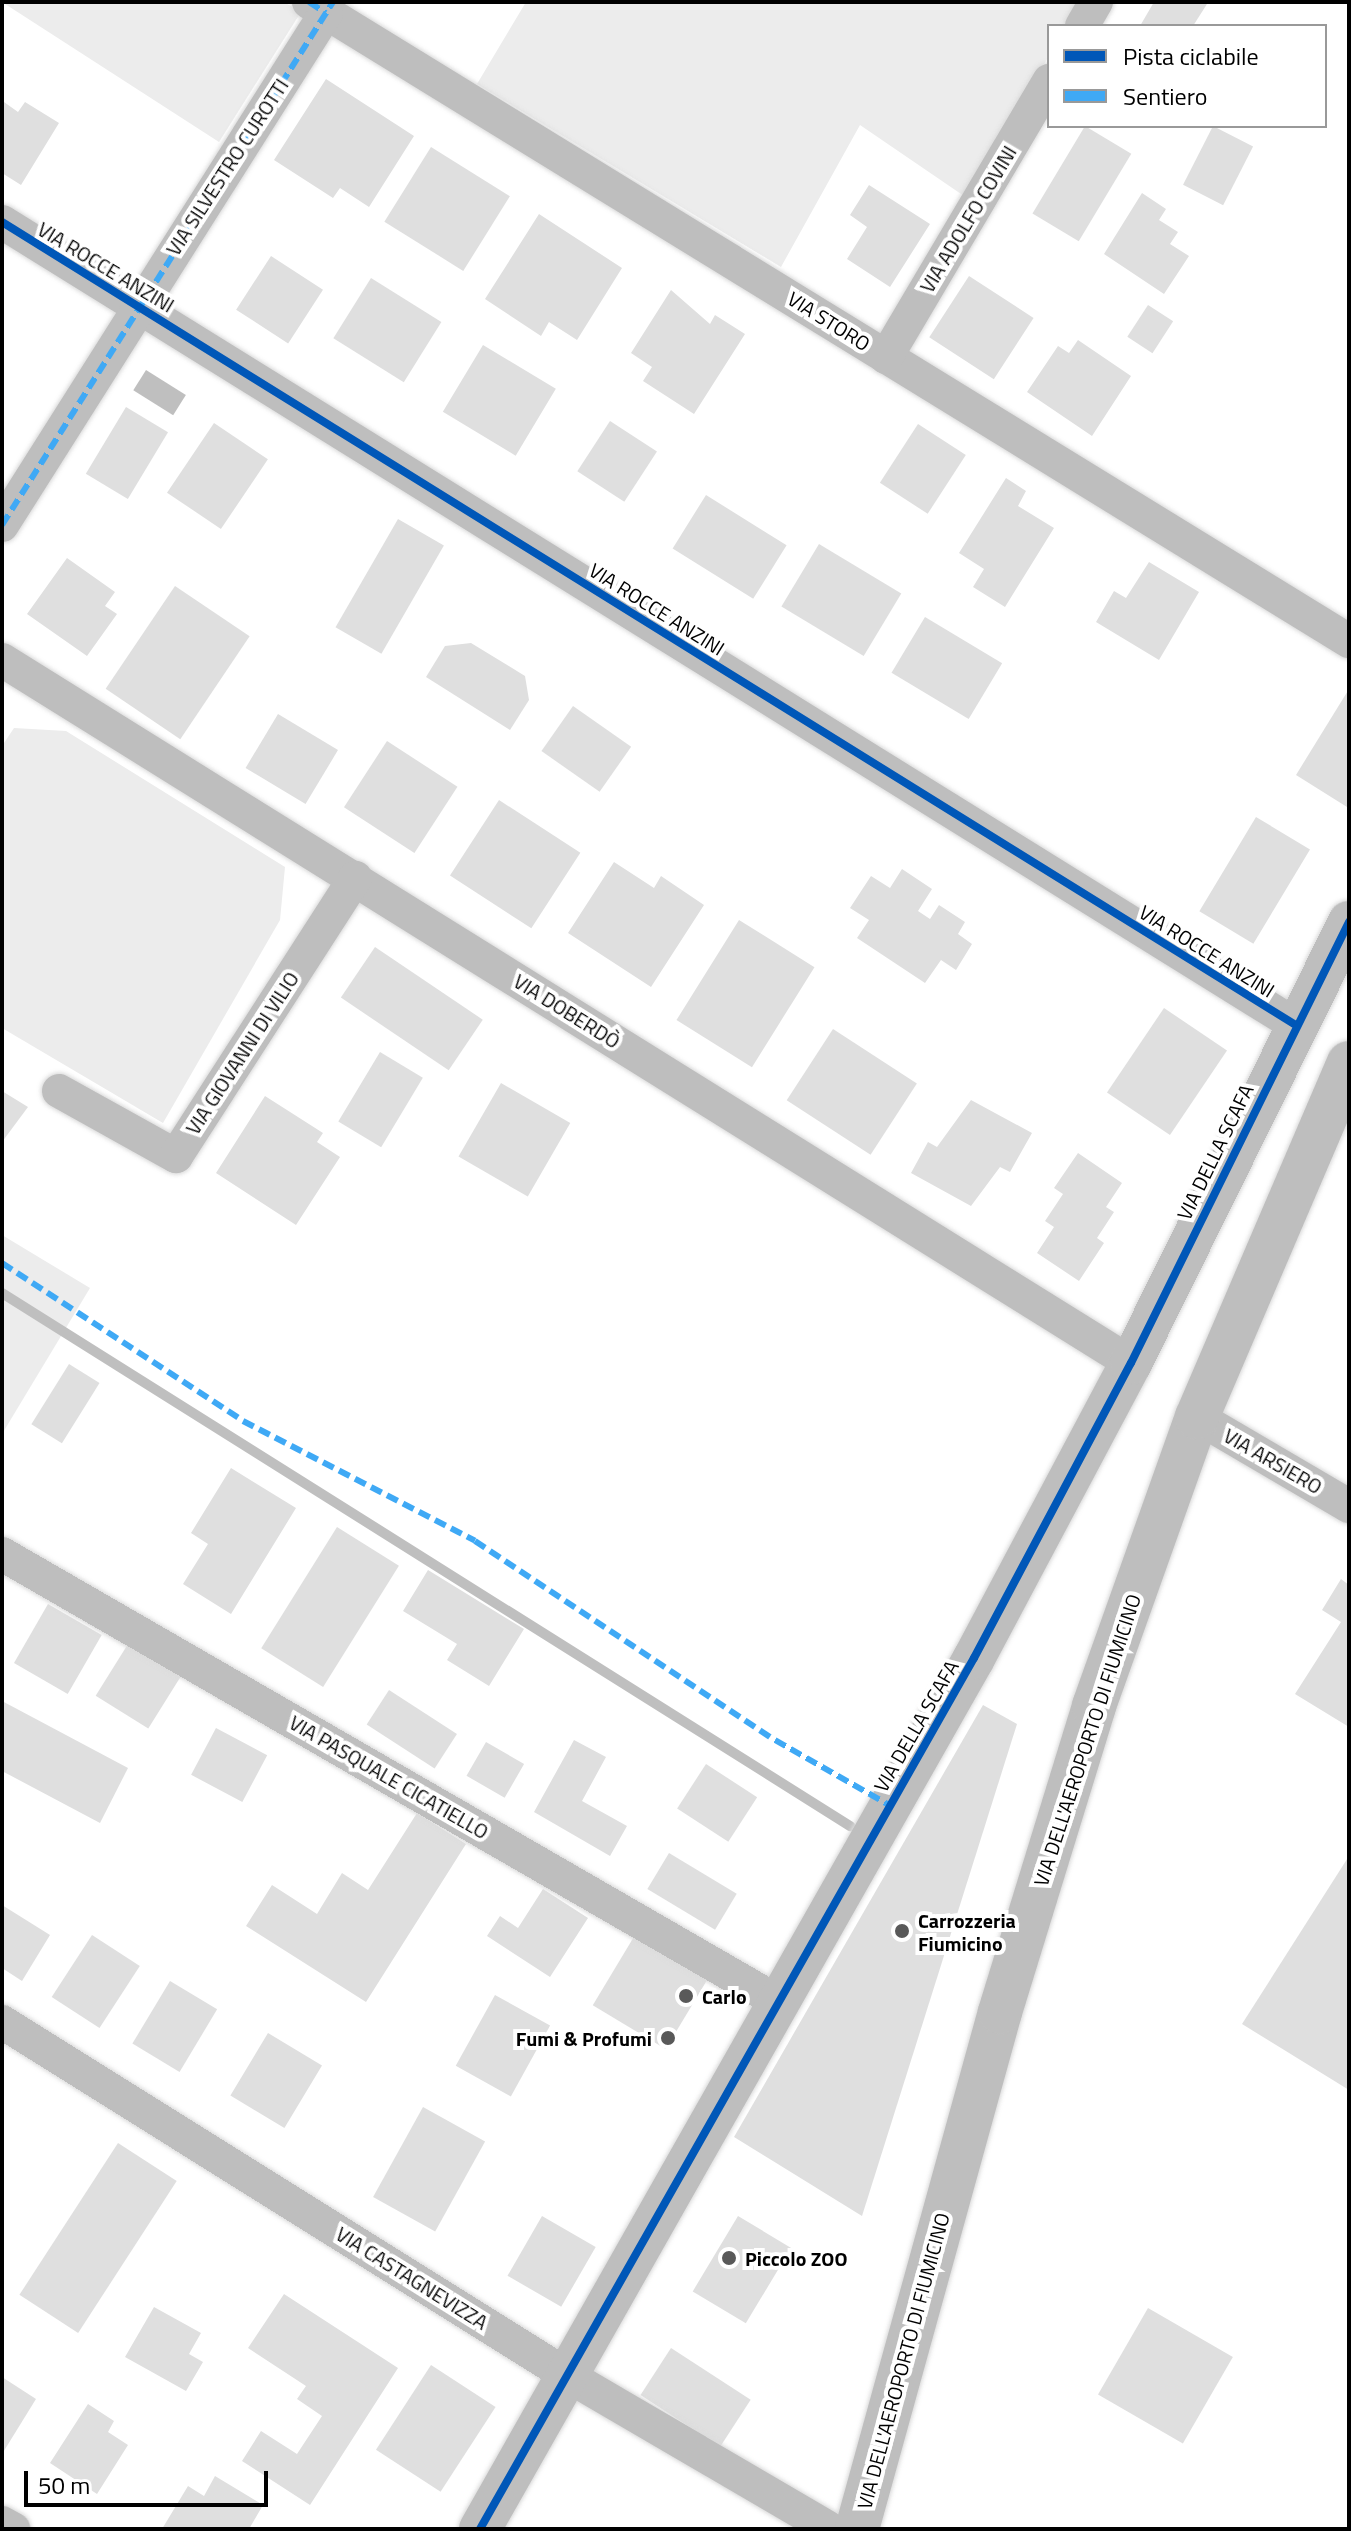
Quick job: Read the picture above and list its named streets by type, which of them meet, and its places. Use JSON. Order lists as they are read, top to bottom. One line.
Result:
{"streets":{"main road":["VIA DELL'AEROPORTO DI FIUMICINO"],"street":["VIA SILVESTRO CUROTTI","VIA ADOLFO COVINI","VIA ROCCE ANZINI","VIA STORO","VIA DOBERDÒ","VIA GIOVANNI DI VILIO","VIA DELLA SCAFA","VIA ARSIERO","VIA PASQUALE CICATIELLO","VIA CASTAGNEVIZZA"]},"crossings":[["VIA SILVESTRO CUROTTI","VIA ROCCE ANZINI"],["VIA SILVESTRO CUROTTI","VIA STORO"],["VIA ADOLFO COVINI","VIA STORO"],["VIA ROCCE ANZINI","VIA DELLA SCAFA"],["VIA DOBERDÒ","VIA GIOVANNI DI VILIO"],["VIA DOBERDÒ","VIA DELLA SCAFA"],["VIA DELLA SCAFA","VIA PASQUALE CICATIELLO"],["VIA DELLA SCAFA","VIA CASTAGNEVIZZA"],["VIA ARSIERO","VIA DELL'AEROPORTO DI FIUMICINO"],["VIA DELL'AEROPORTO DI FIUMICINO","VIA CASTAGNEVIZZA"]],"places":["Carrozzeria Fiumicino","Carlo","Fumi & Profumi","Piccolo ZOO"],"legend":["Pista ciclabile","Sentiero"],"scale_bar":"50 m"}
